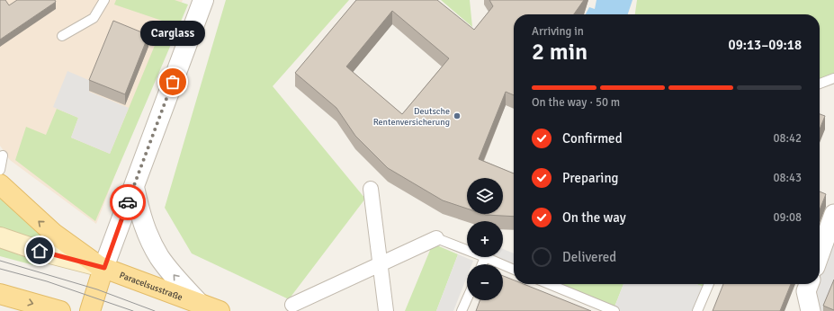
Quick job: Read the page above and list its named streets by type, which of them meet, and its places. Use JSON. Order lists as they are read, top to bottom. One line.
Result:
{"streets":{"main road":["Paracelsusstraße"]},"places":["Carglass","Deutsche Rentenversicherung"],"page":{"heading":["2 min","Arriving in","09:13–09:18"],"bubble":"Carglass","bar":"On the way · 50 m","list":[["Confirmed","08:42"],["Preparing","08:43"],["On the way","09:08"],"Delivered"],"map_buttons":["+","−"]}}
